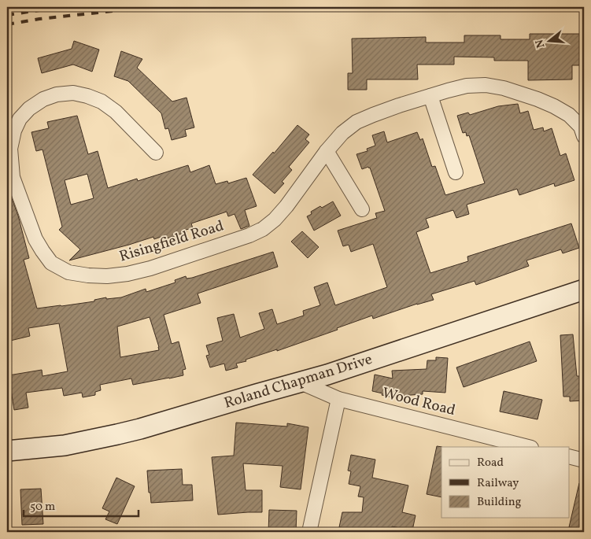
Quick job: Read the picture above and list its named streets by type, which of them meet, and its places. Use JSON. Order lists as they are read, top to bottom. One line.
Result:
{"streets":{"street":["Risingfield Road","Roland Chapman Drive","Wood Road"]},"crossings":[["Roland Chapman Drive","Wood Road"]],"legend":["Road","Railway","Building"],"scale_bar":"50 m","north":"left"}
